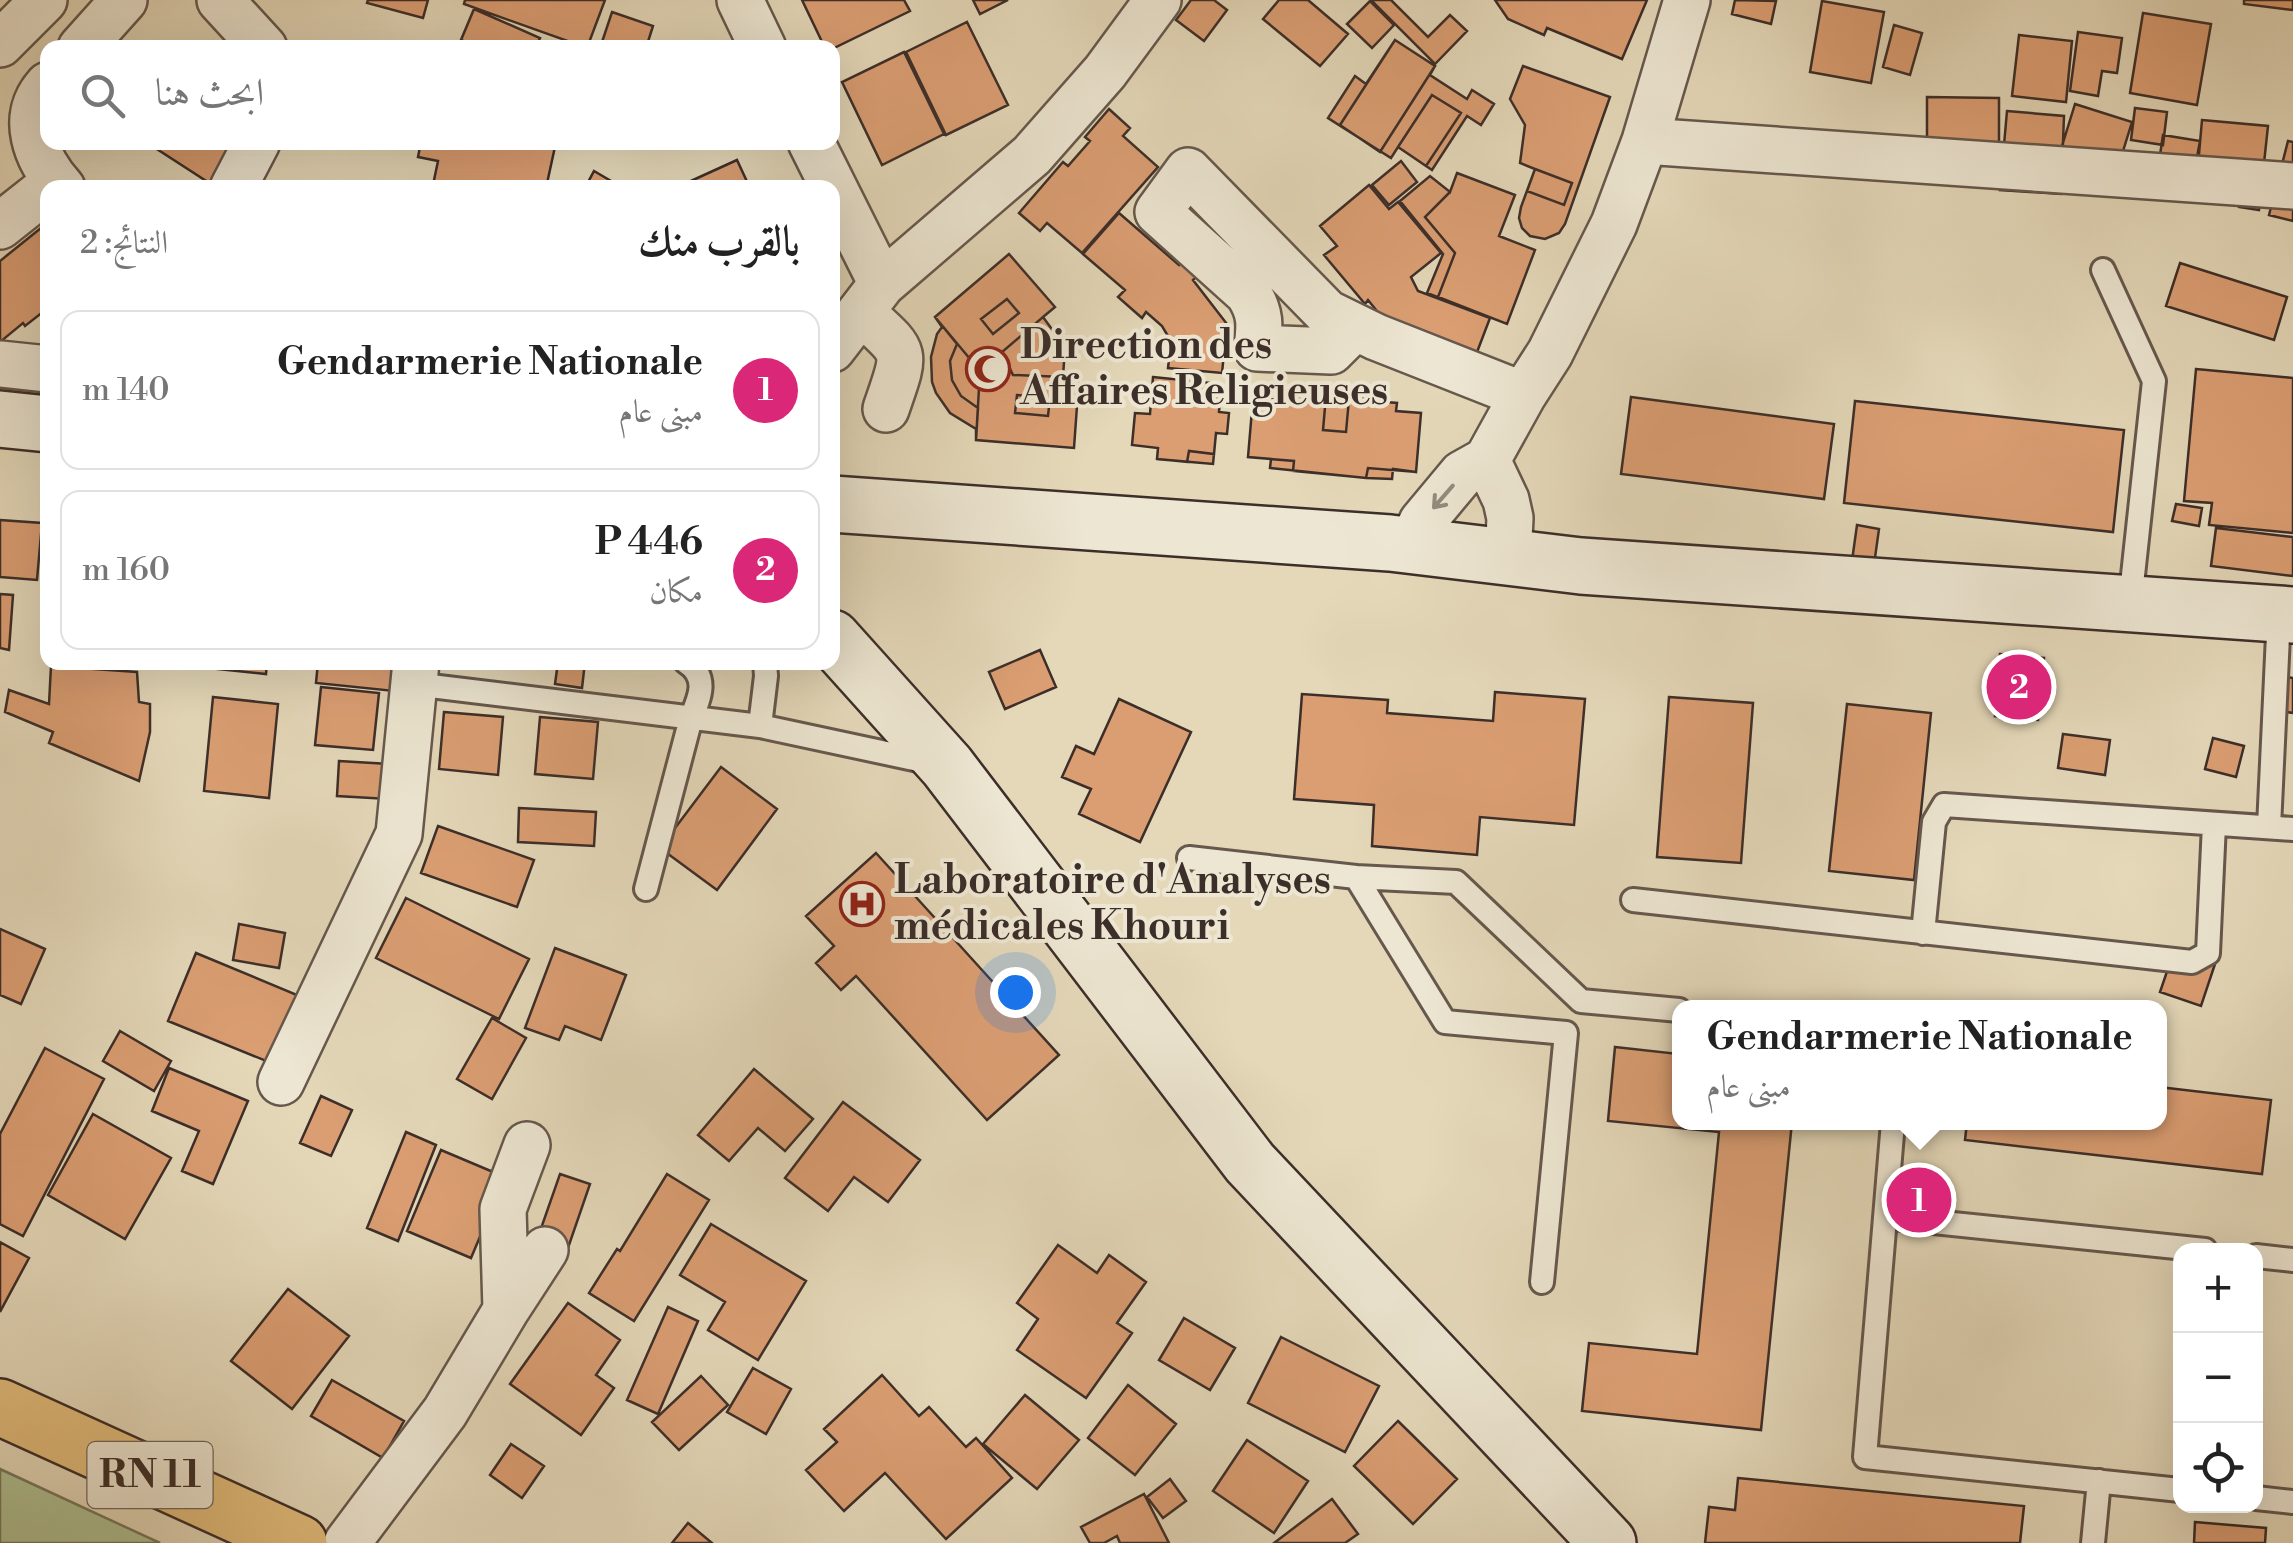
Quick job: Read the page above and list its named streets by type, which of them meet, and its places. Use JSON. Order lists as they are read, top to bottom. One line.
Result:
{"streets":{"main road":["RN 11"]},"places":{"mosque":["Direction des Affaires Religieuses"],"hospital":["Laboratoire d'Analyses médicales Khouri"]},"page":{"search":"ابحث هنا","heading":["بالقرب منك","النتائج: 2"],"list":[{"mark":"1","name":"Gendarmerie Nationale","note":"مبنى عام","value":"140 m"},{"mark":"2","name":"P 446","note":"مكان","value":"160 m"}],"pins":["2","1"],"popup":["Gendarmerie Nationale","مبنى عام"],"map_buttons":["+","−"]}}
